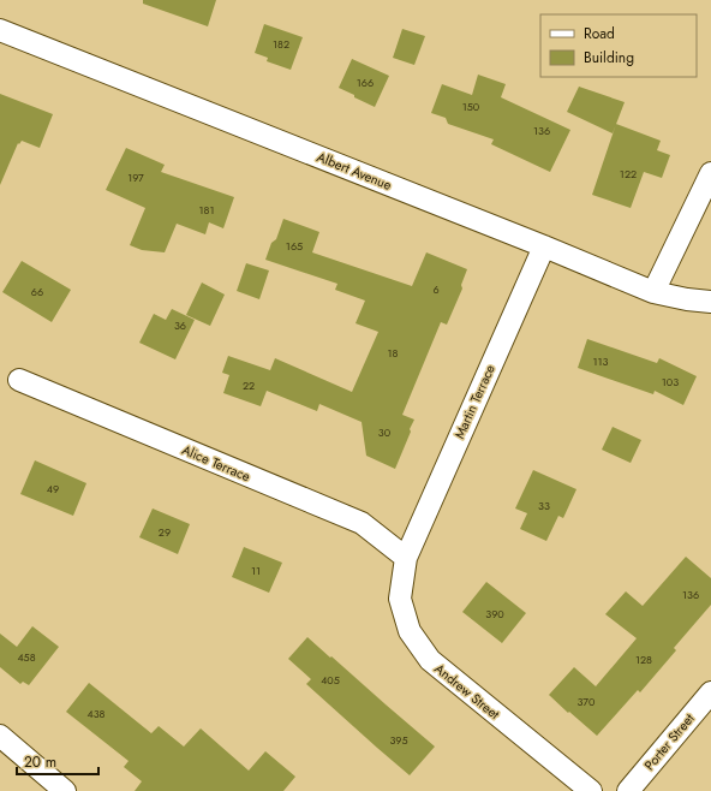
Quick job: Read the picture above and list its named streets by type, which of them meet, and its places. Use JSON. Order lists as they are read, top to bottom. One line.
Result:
{"streets":{"street":["Albert Avenue","Martin Terrace","Alice Terrace","Andrew Street","Porter Street"]},"crossings":[["Albert Avenue","Martin Terrace"],["Martin Terrace","Alice Terrace"],["Martin Terrace","Andrew Street"],["Alice Terrace","Andrew Street"]],"house_numbers":["182","166","150","136","122","197","181","165","6","66","36","18","113","103","22","30","49","33","29","11","136","390","458","128","405","370","438","395"],"legend":["Road","Building"],"scale_bar":"20 m"}
